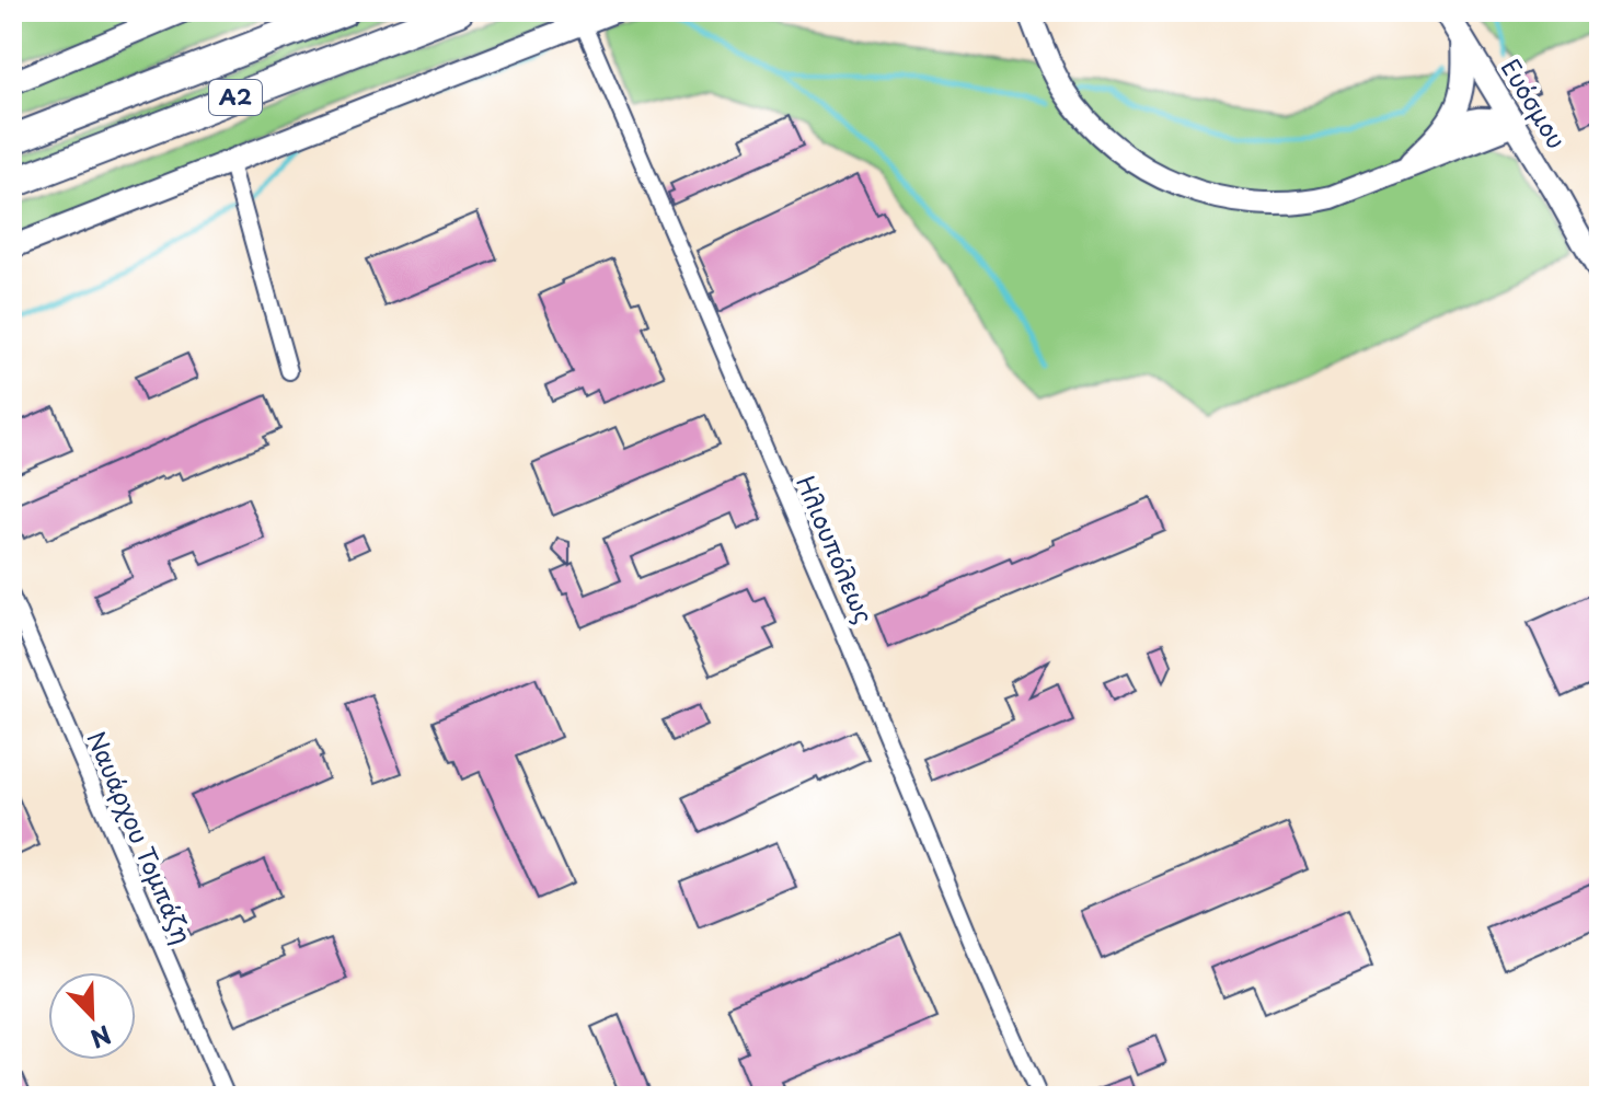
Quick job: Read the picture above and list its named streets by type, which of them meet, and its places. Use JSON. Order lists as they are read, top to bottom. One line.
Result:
{"streets":{"highway":["Α2"],"street":["Ευόσμου","Ηλιουπόλεως","Ναυάρχου Τομπάζη"]},"north":"bottom right"}
